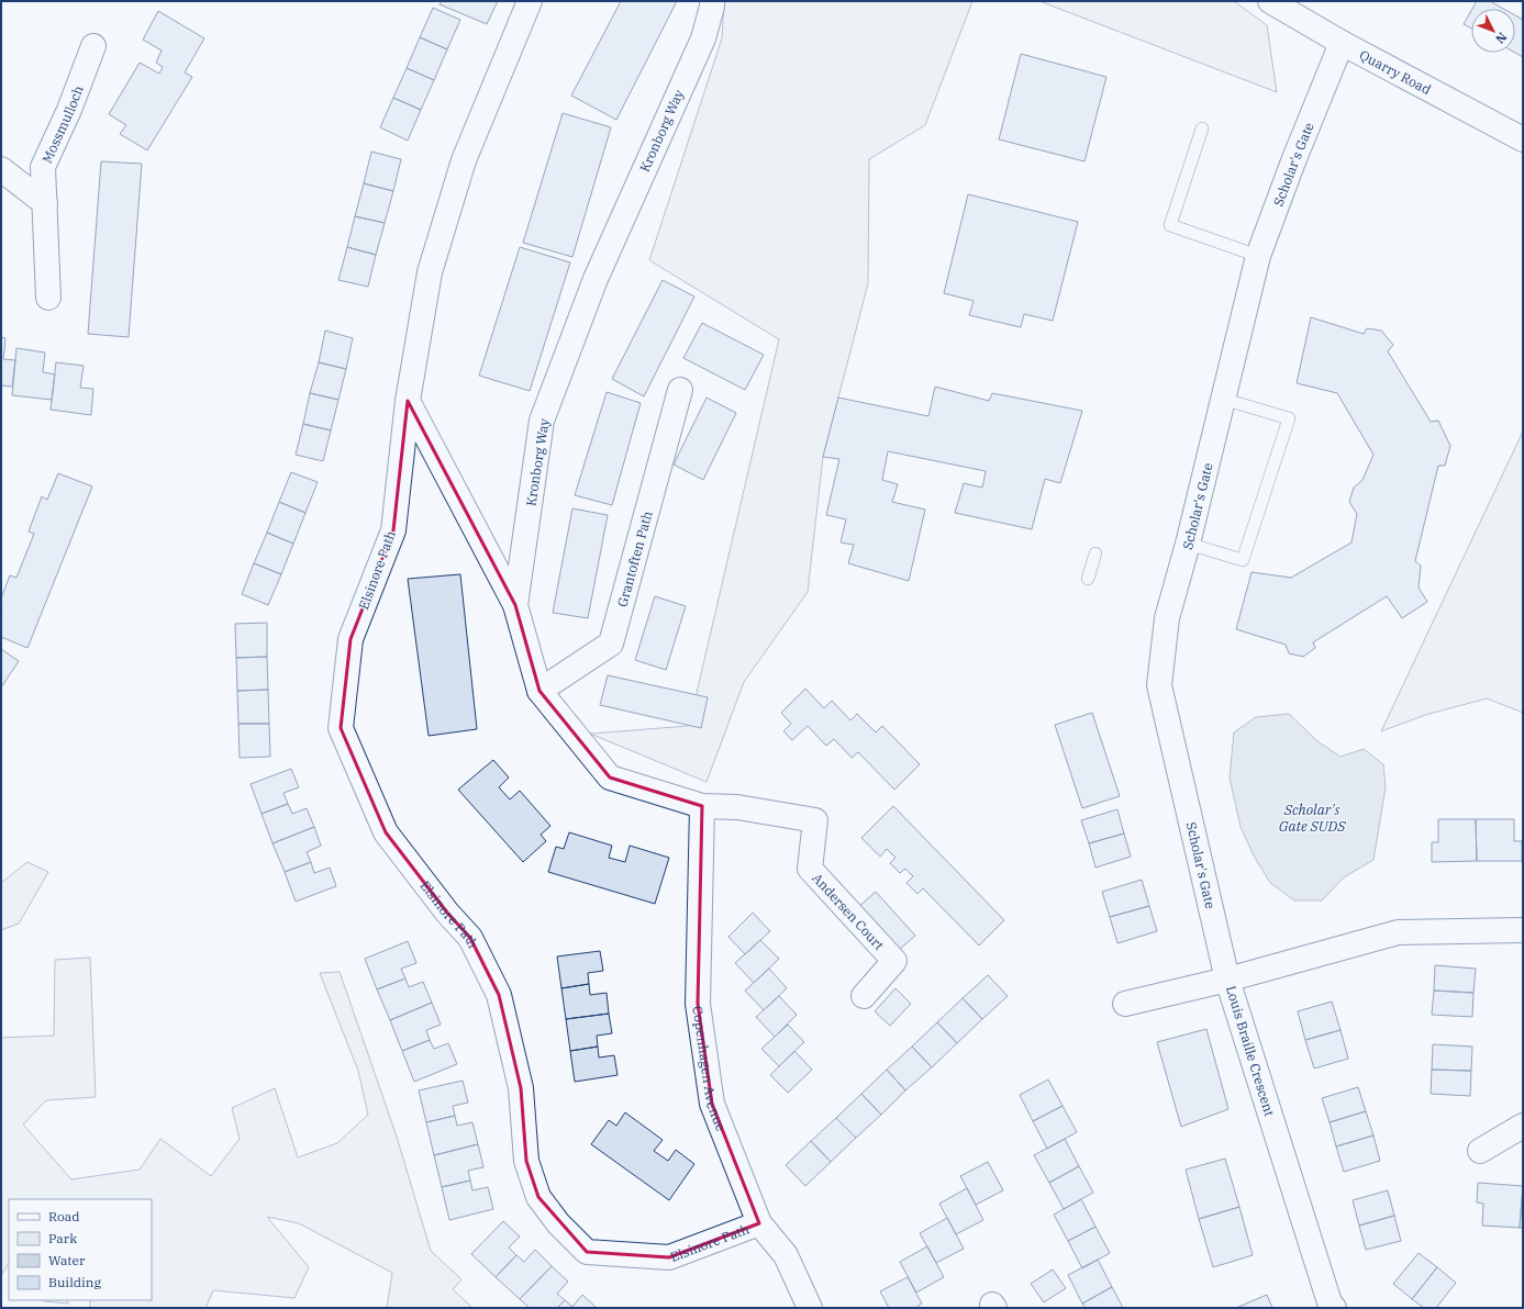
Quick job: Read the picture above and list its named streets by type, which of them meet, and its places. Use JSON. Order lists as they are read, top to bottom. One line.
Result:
{"streets":{"street":["Quarry Road","Mossmulloch","Kronborg Way","Scholar's Gate","Grantoften Path","Elsinore Path","Andersen Court","Louis Braille Crescent","Copenhagen Avenue"]},"crossings":[["Quarry Road","Scholar's Gate"],["Kronborg Way","Grantoften Path"],["Kronborg Way","Andersen Court"],["Kronborg Way","Copenhagen Avenue"],["Scholar's Gate","Louis Braille Crescent"],["Elsinore Path","Copenhagen Avenue"],["Andersen Court","Copenhagen Avenue"]],"water":["Scholar's Gate SUDS"],"legend":["Road","Park","Water","Building"],"north":"bottom right"}
